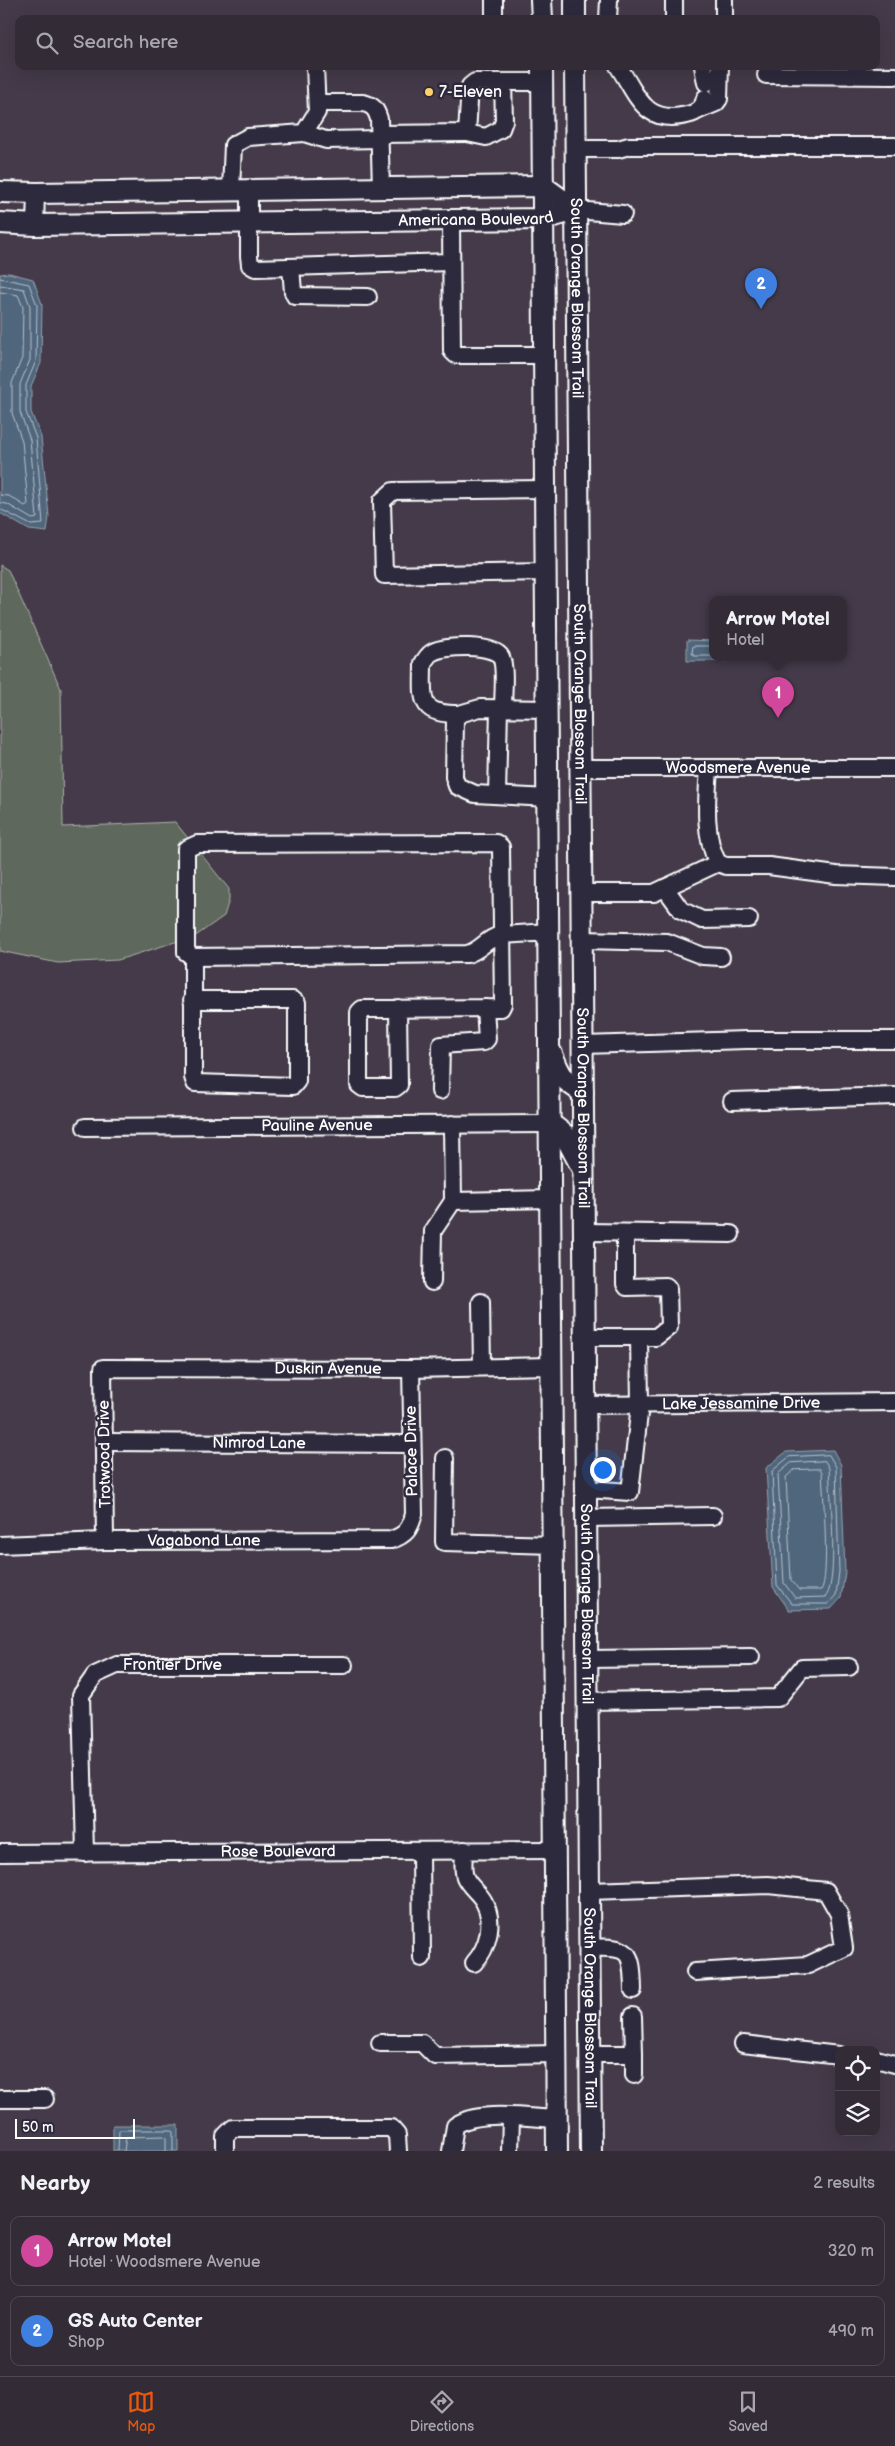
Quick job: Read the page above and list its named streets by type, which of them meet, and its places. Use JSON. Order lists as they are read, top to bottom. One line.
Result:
{"streets":{"main road":["Americana Boulevard","South Orange Blossom Trail"],"street":["Woodsmere Avenue","Pauline Avenue","Duskin Avenue","Lake Jessamine Drive","Nimrod Lane","Palace Drive","Trotwood Drive","Vagabond Lane","Frontier Drive","Rose Boulevard"]},"crossings":[["Americana Boulevard","South Orange Blossom Trail"],["South Orange Blossom Trail","Woodsmere Avenue"],["South Orange Blossom Trail","Pauline Avenue"],["South Orange Blossom Trail","Duskin Avenue"],["South Orange Blossom Trail","Lake Jessamine Drive"],["South Orange Blossom Trail","Rose Boulevard"],["Duskin Avenue","Palace Drive"],["Duskin Avenue","Trotwood Drive"],["Nimrod Lane","Palace Drive"],["Nimrod Lane","Trotwood Drive"],["Palace Drive","Vagabond Lane"],["Trotwood Drive","Vagabond Lane"],["Frontier Drive","Rose Boulevard"]],"places":["7-Eleven"],"scale_bar":"50 m","page":{"search":"Search here","pins":["2","1"],"popup":["Arrow Motel","Hotel"],"scale":"50 m","heading":["Nearby","2 results"],"list":[{"mark":"1","name":"Arrow Motel","note":"Hotel · Woodsmere Avenue","value":"320 m"},{"mark":"2","name":"GS Auto Center","note":"Shop","value":"490 m"}],"nav":["Map","Directions","Saved"]}}
